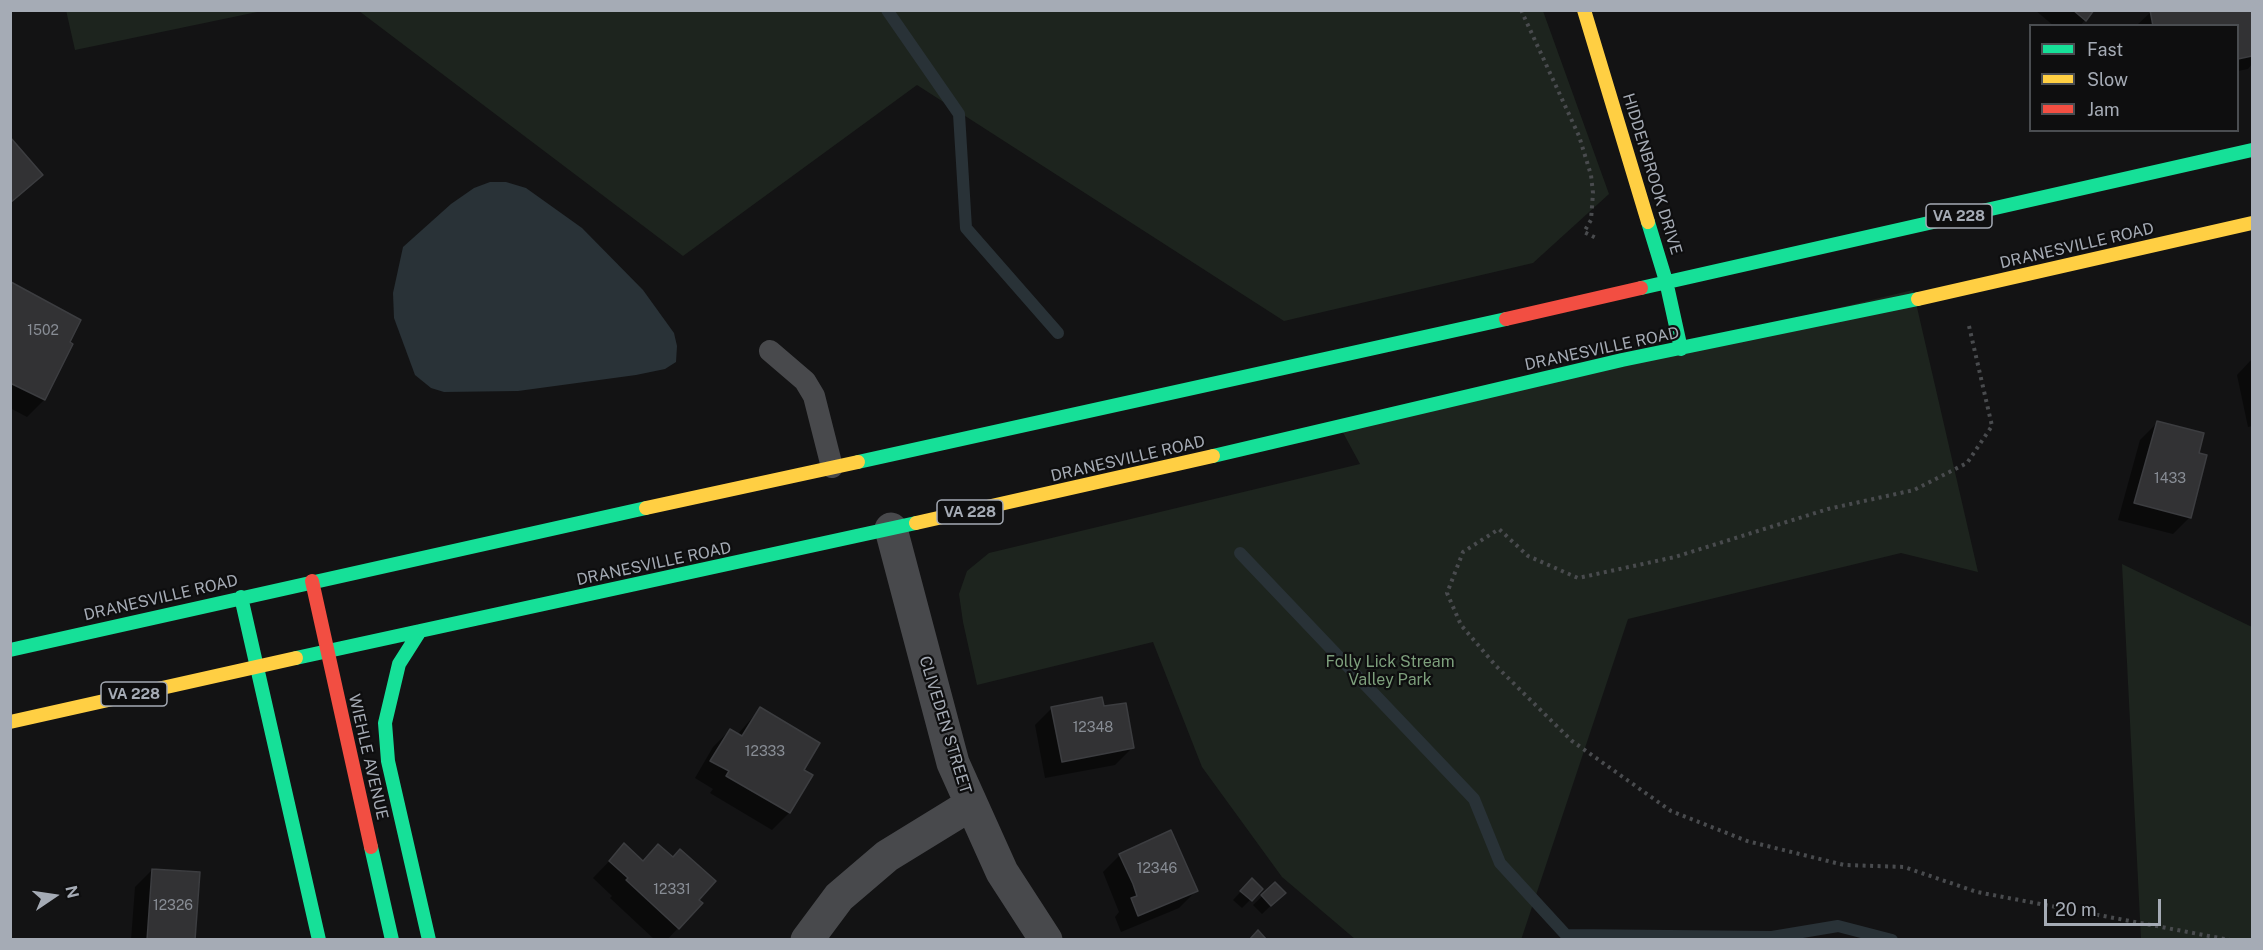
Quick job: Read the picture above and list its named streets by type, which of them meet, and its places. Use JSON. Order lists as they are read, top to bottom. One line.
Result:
{"streets":{"main road":["HIDDENBROOK DRIVE","VA 228","DRANESVILLE ROAD","WIEHLE AVENUE"],"street":["CLIVEDEN STREET"]},"crossings":[["HIDDENBROOK DRIVE","DRANESVILLE ROAD"],["DRANESVILLE ROAD","CLIVEDEN STREET"],["DRANESVILLE ROAD","WIEHLE AVENUE"]],"parks":["Folly Lick Stream Valley Park"],"house_numbers":["1502","1433","12348","12333","12346","12331","12326"],"legend":["Fast","Slow","Jam"],"scale_bar":"20 m","north":"right"}
